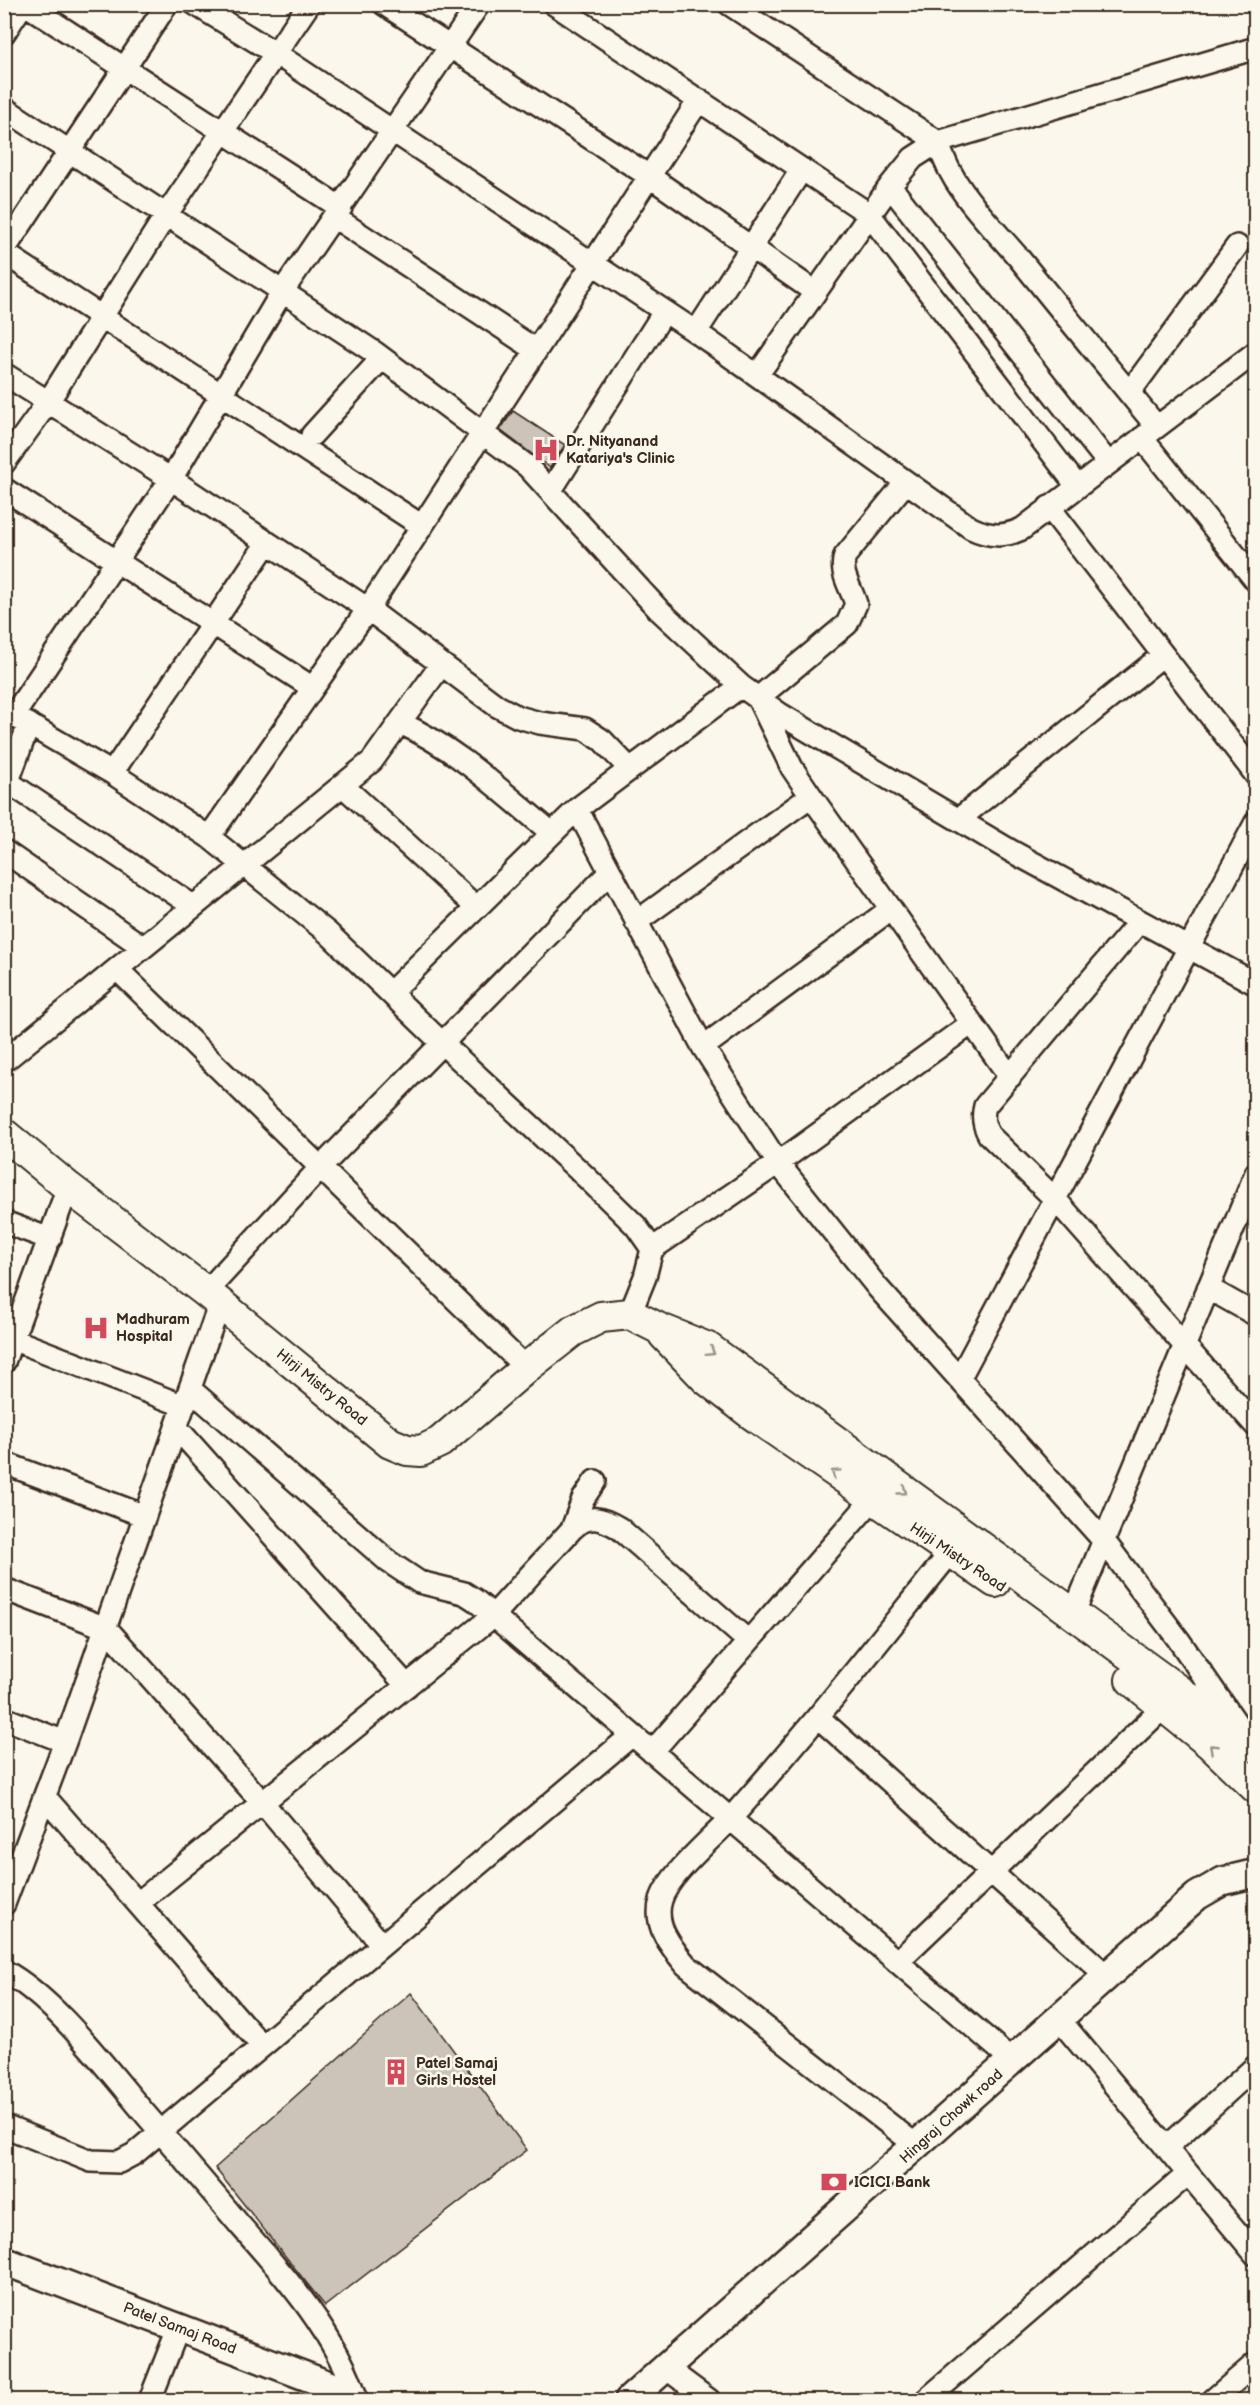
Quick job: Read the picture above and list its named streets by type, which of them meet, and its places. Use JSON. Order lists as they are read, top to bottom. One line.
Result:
{"streets":{"main road":["Hirji Mistry Road"],"street":["Hingraj Chowk road","Patel Samaj Road"]},"places":{"hospital":["Dr. Nityanand Katariya's Clinic","Madhuram Hospital"],"building":["Patel Samaj Girls Hostel"],"bank":["ICICI Bank"]}}
